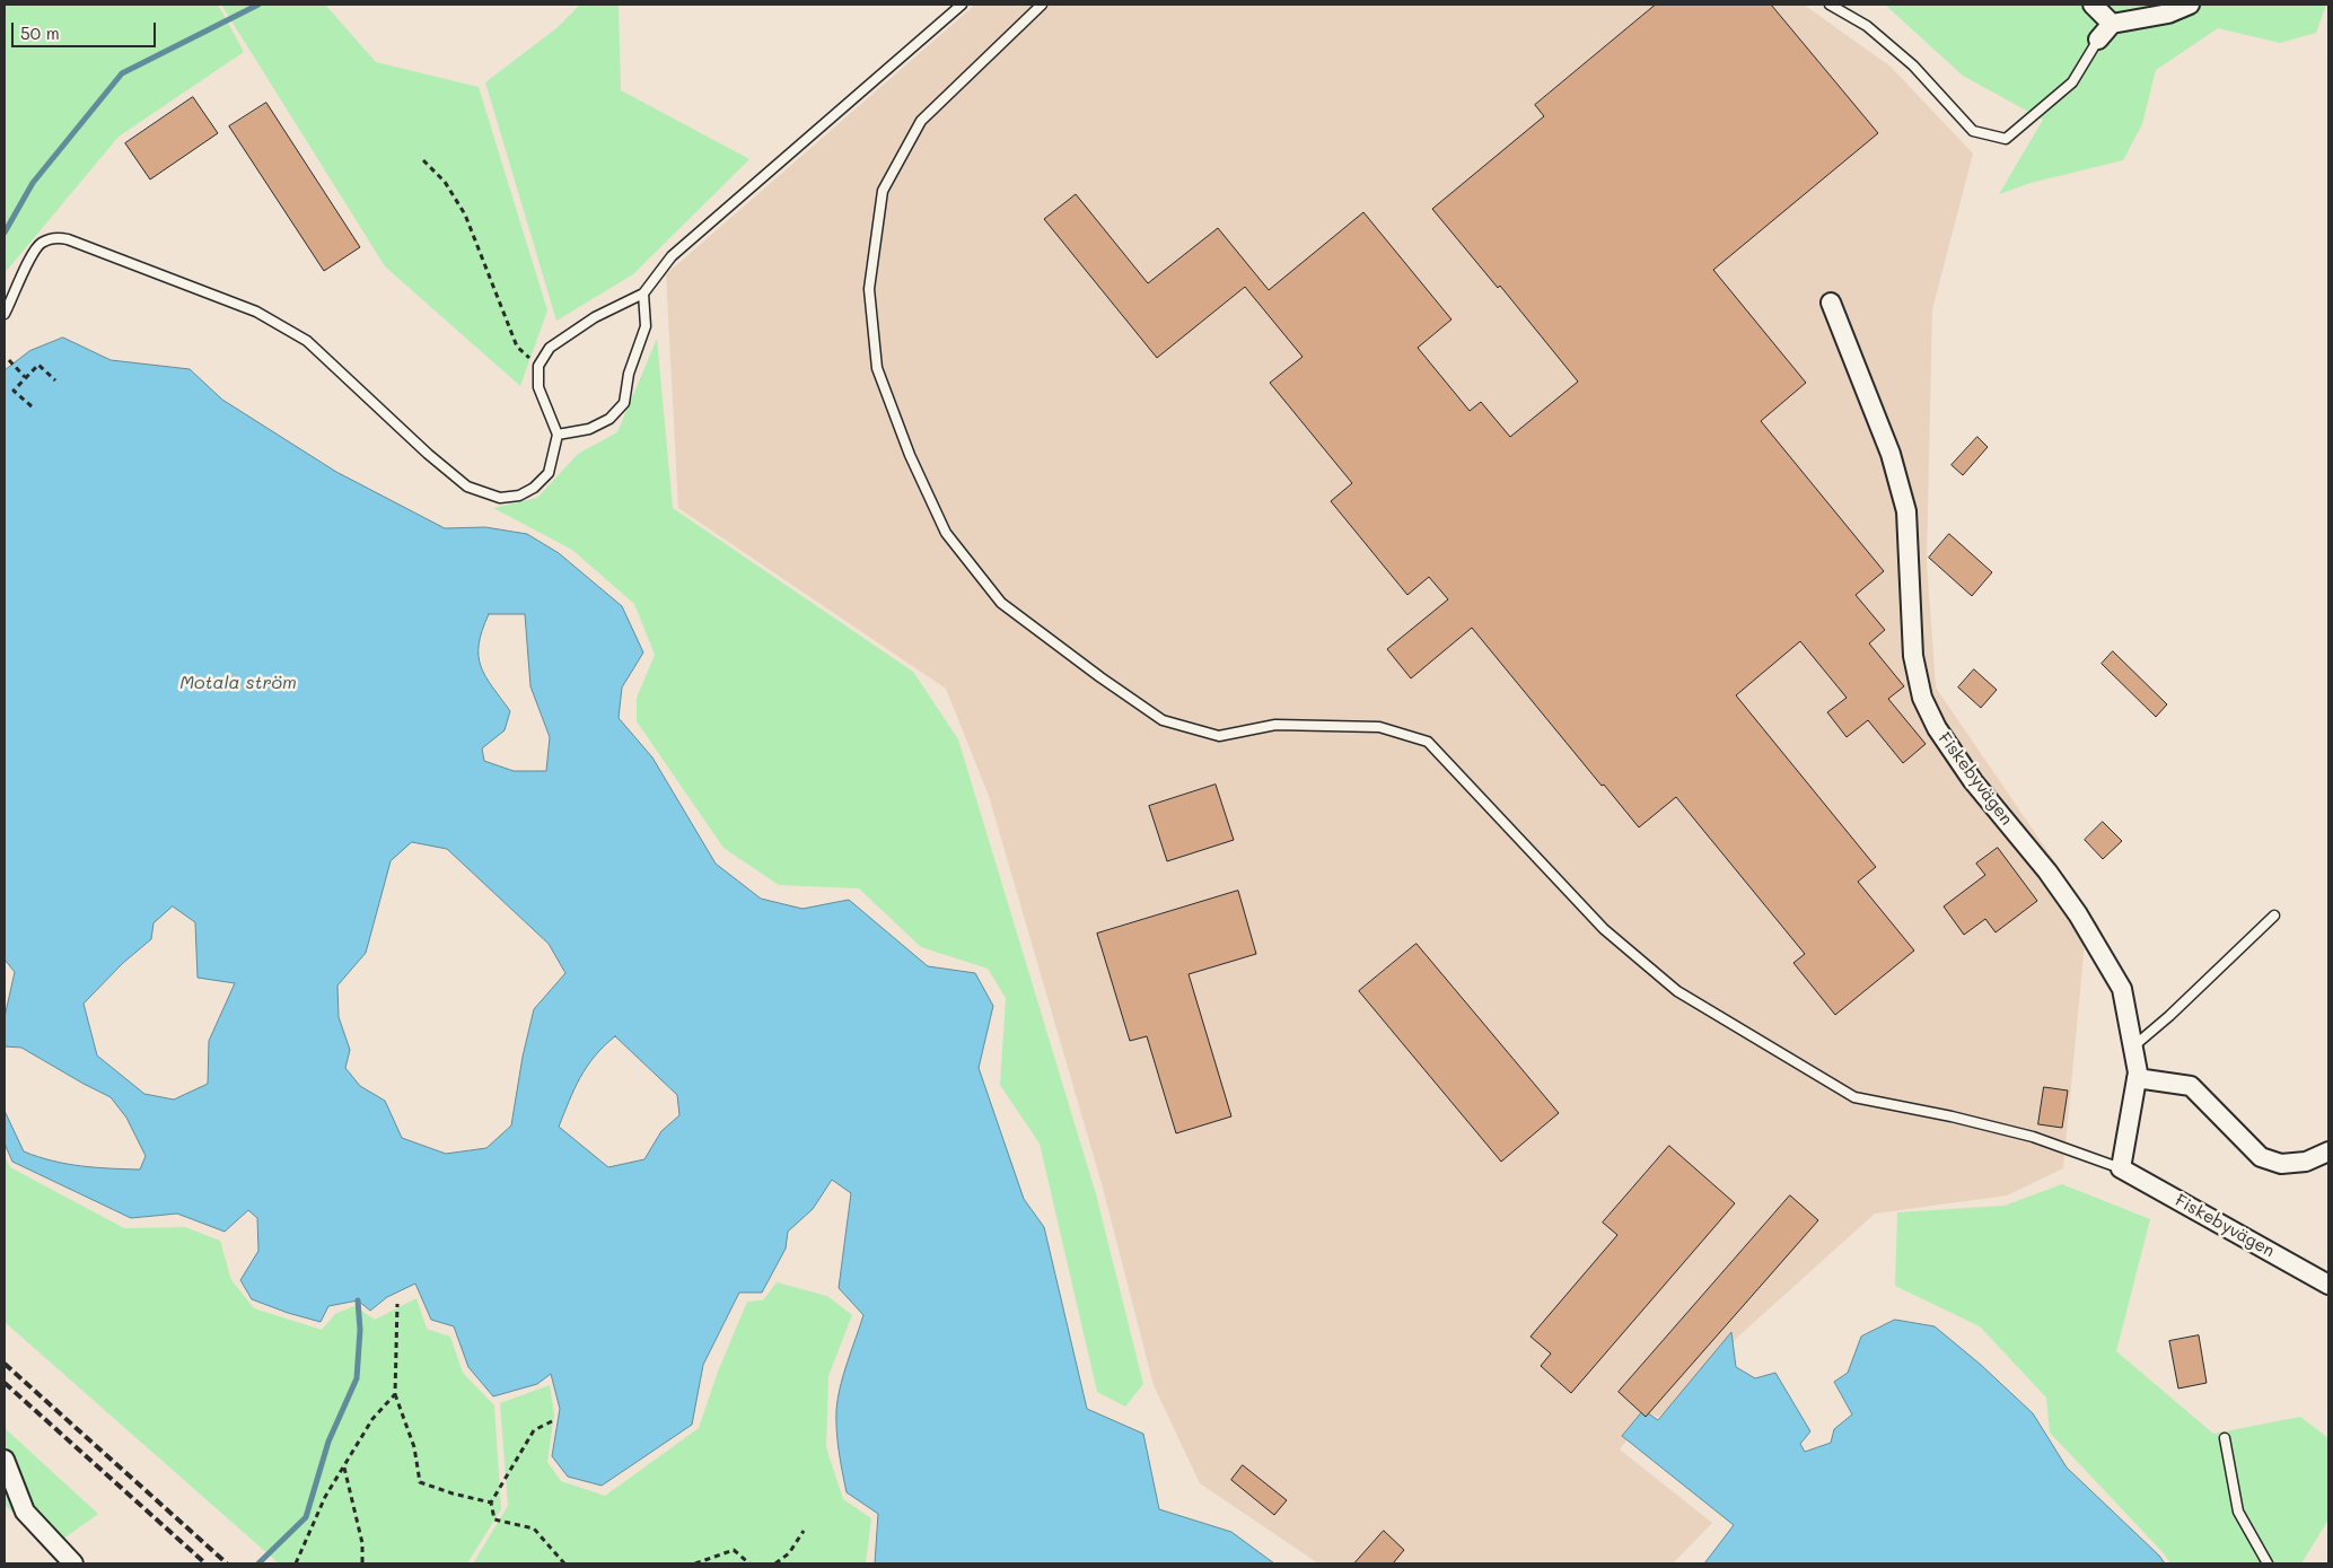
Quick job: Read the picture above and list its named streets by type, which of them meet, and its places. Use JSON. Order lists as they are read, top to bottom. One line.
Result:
{"streets":{"street":["Fiskebyvägen"]},"water":["Motala ström"],"scale_bar":"50 m"}
